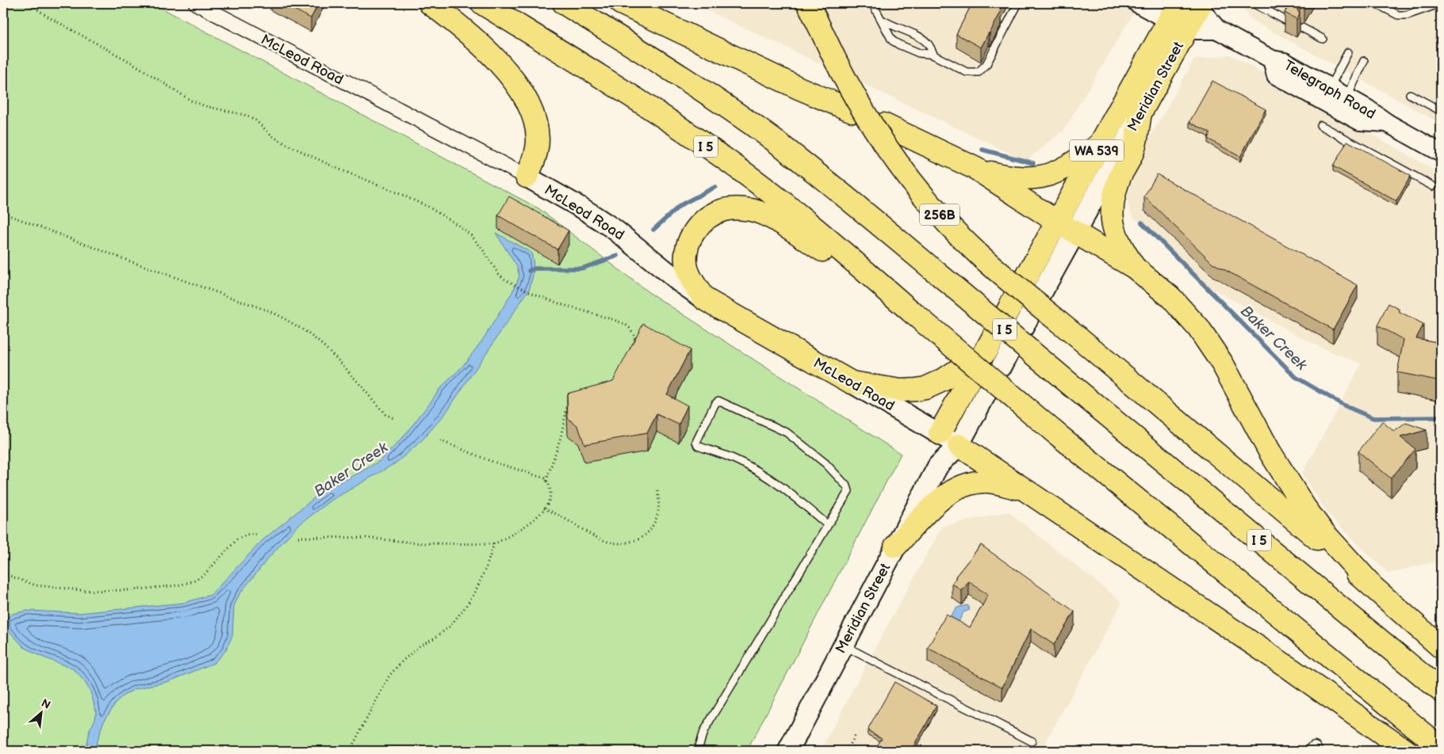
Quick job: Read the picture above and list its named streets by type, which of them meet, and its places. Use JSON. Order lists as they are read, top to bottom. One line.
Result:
{"streets":{"highway":["McLeod Road","Meridian Street","I 5","WA 539","256B"],"street":["Telegraph Road"]},"crossings":[["McLeod Road","Meridian Street"]],"water":["Baker Creek"],"north":"top right"}
